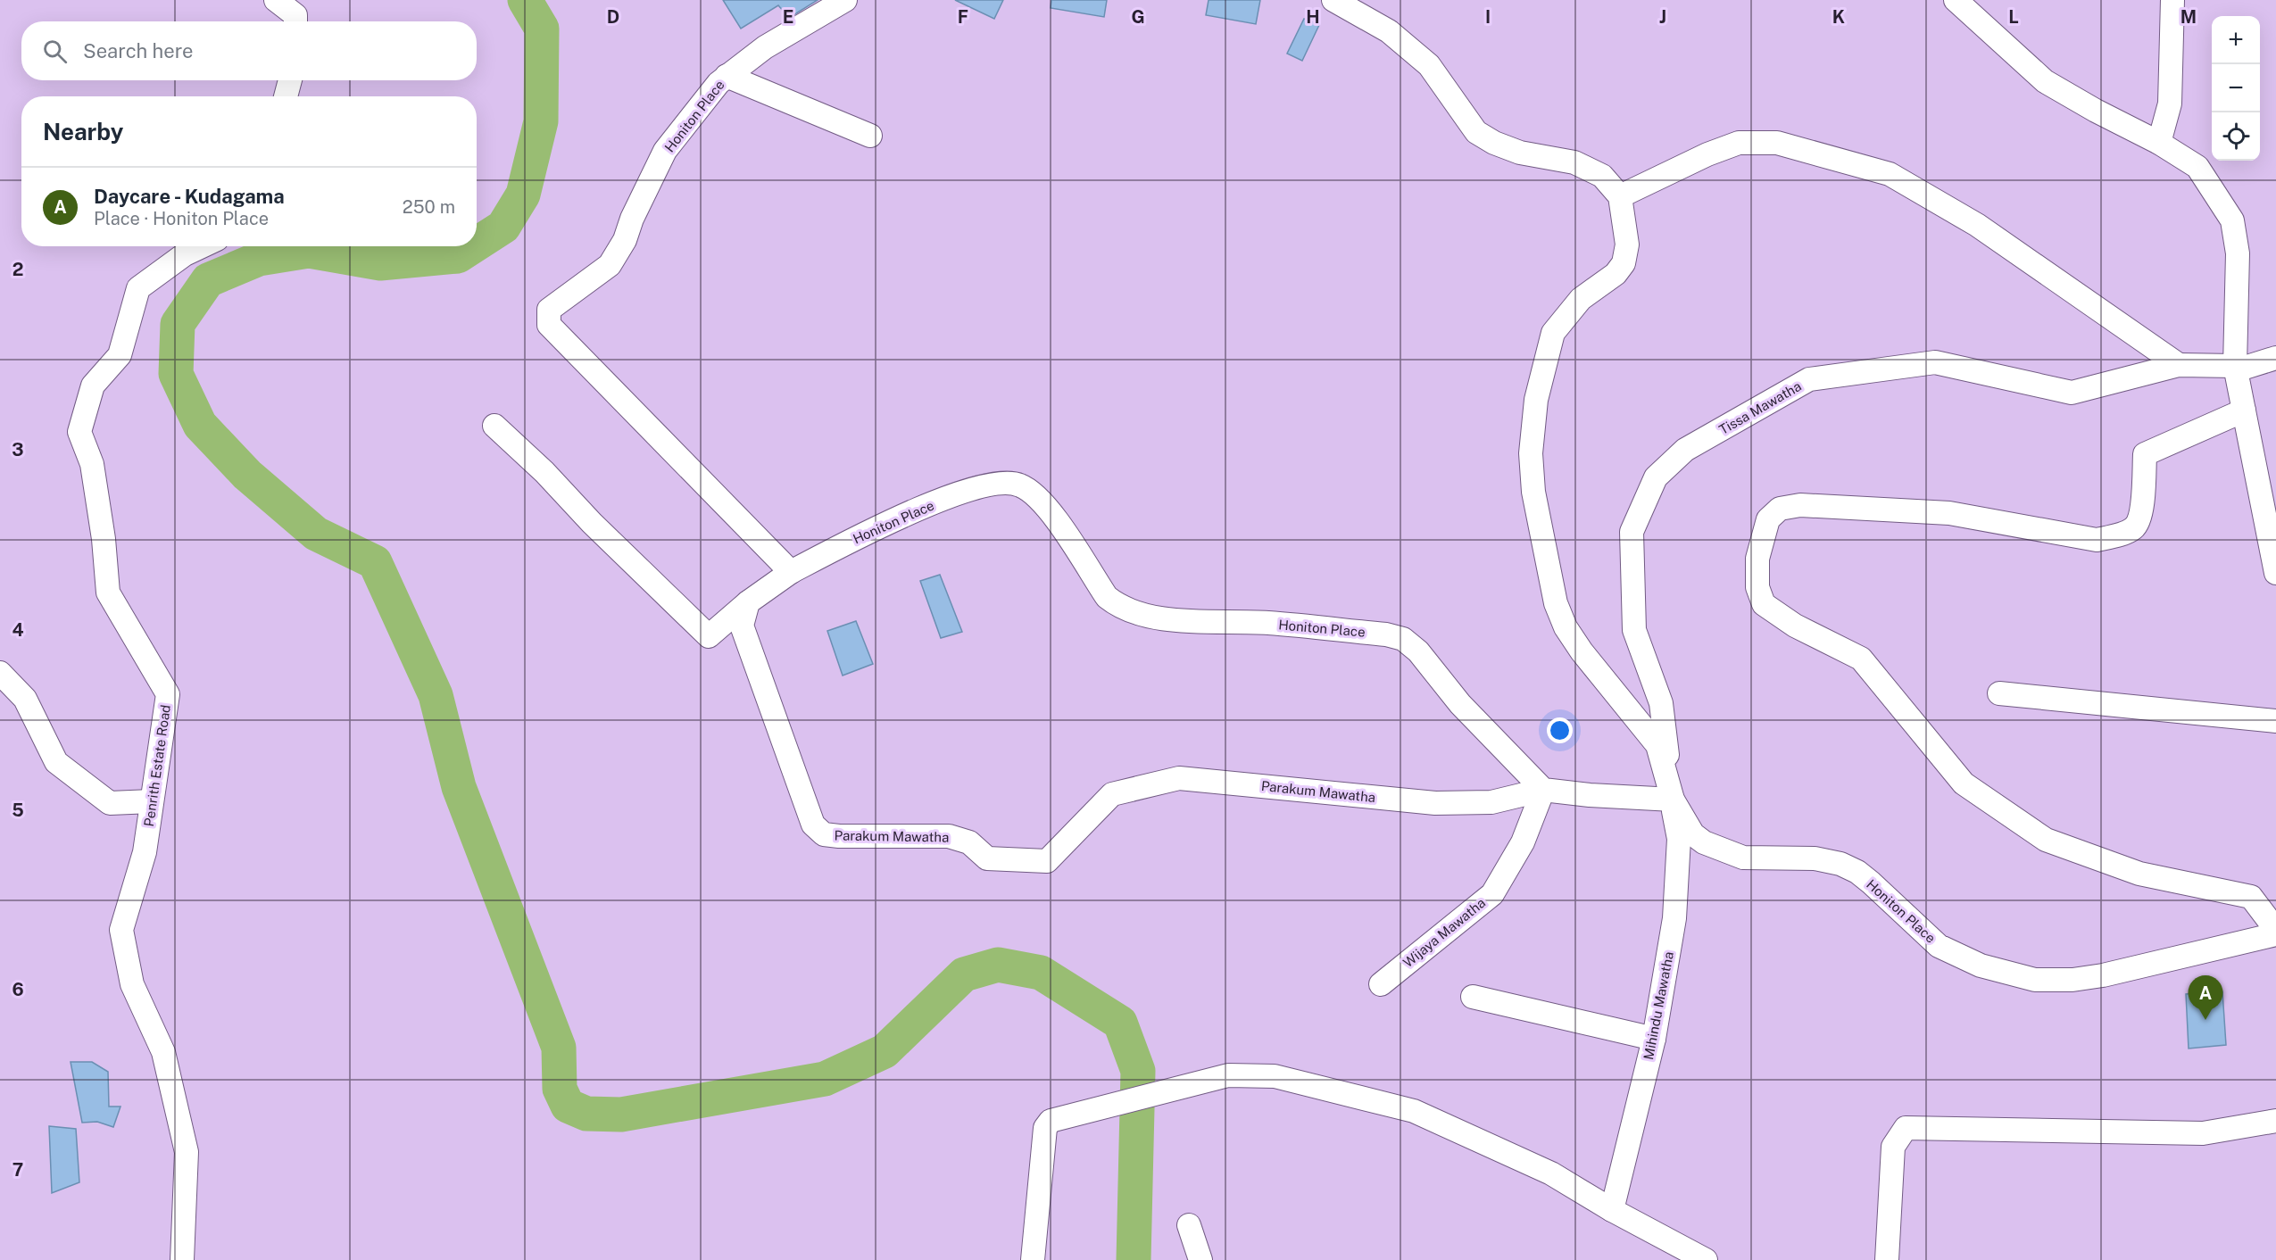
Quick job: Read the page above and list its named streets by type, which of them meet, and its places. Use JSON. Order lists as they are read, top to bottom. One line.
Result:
{"streets":{"street":["Honiton Place","Tissa Mawatha","Penrith Estate Road","Parakum Mawatha","Wijaya Mawatha","Mihindu Mawatha"]},"crossings":[["Honiton Place","Tissa Mawatha"],["Honiton Place","Parakum Mawatha"],["Honiton Place","Wijaya Mawatha"],["Honiton Place","Mihindu Mawatha"],["Tissa Mawatha","Mihindu Mawatha"],["Parakum Mawatha","Wijaya Mawatha"]],"page":{"map_buttons":["+","−"],"search":"Search here","heading":"Nearby","list":[{"mark":"A","name":"Daycare - Kudagama","note":"Place · Honiton Place","value":"250 m"}],"pins":"A"},"grid":{"columns":["D","E","F","G","H","I","J","K","L","M"],"rows":["2","3","4","5","6","7"]}}
